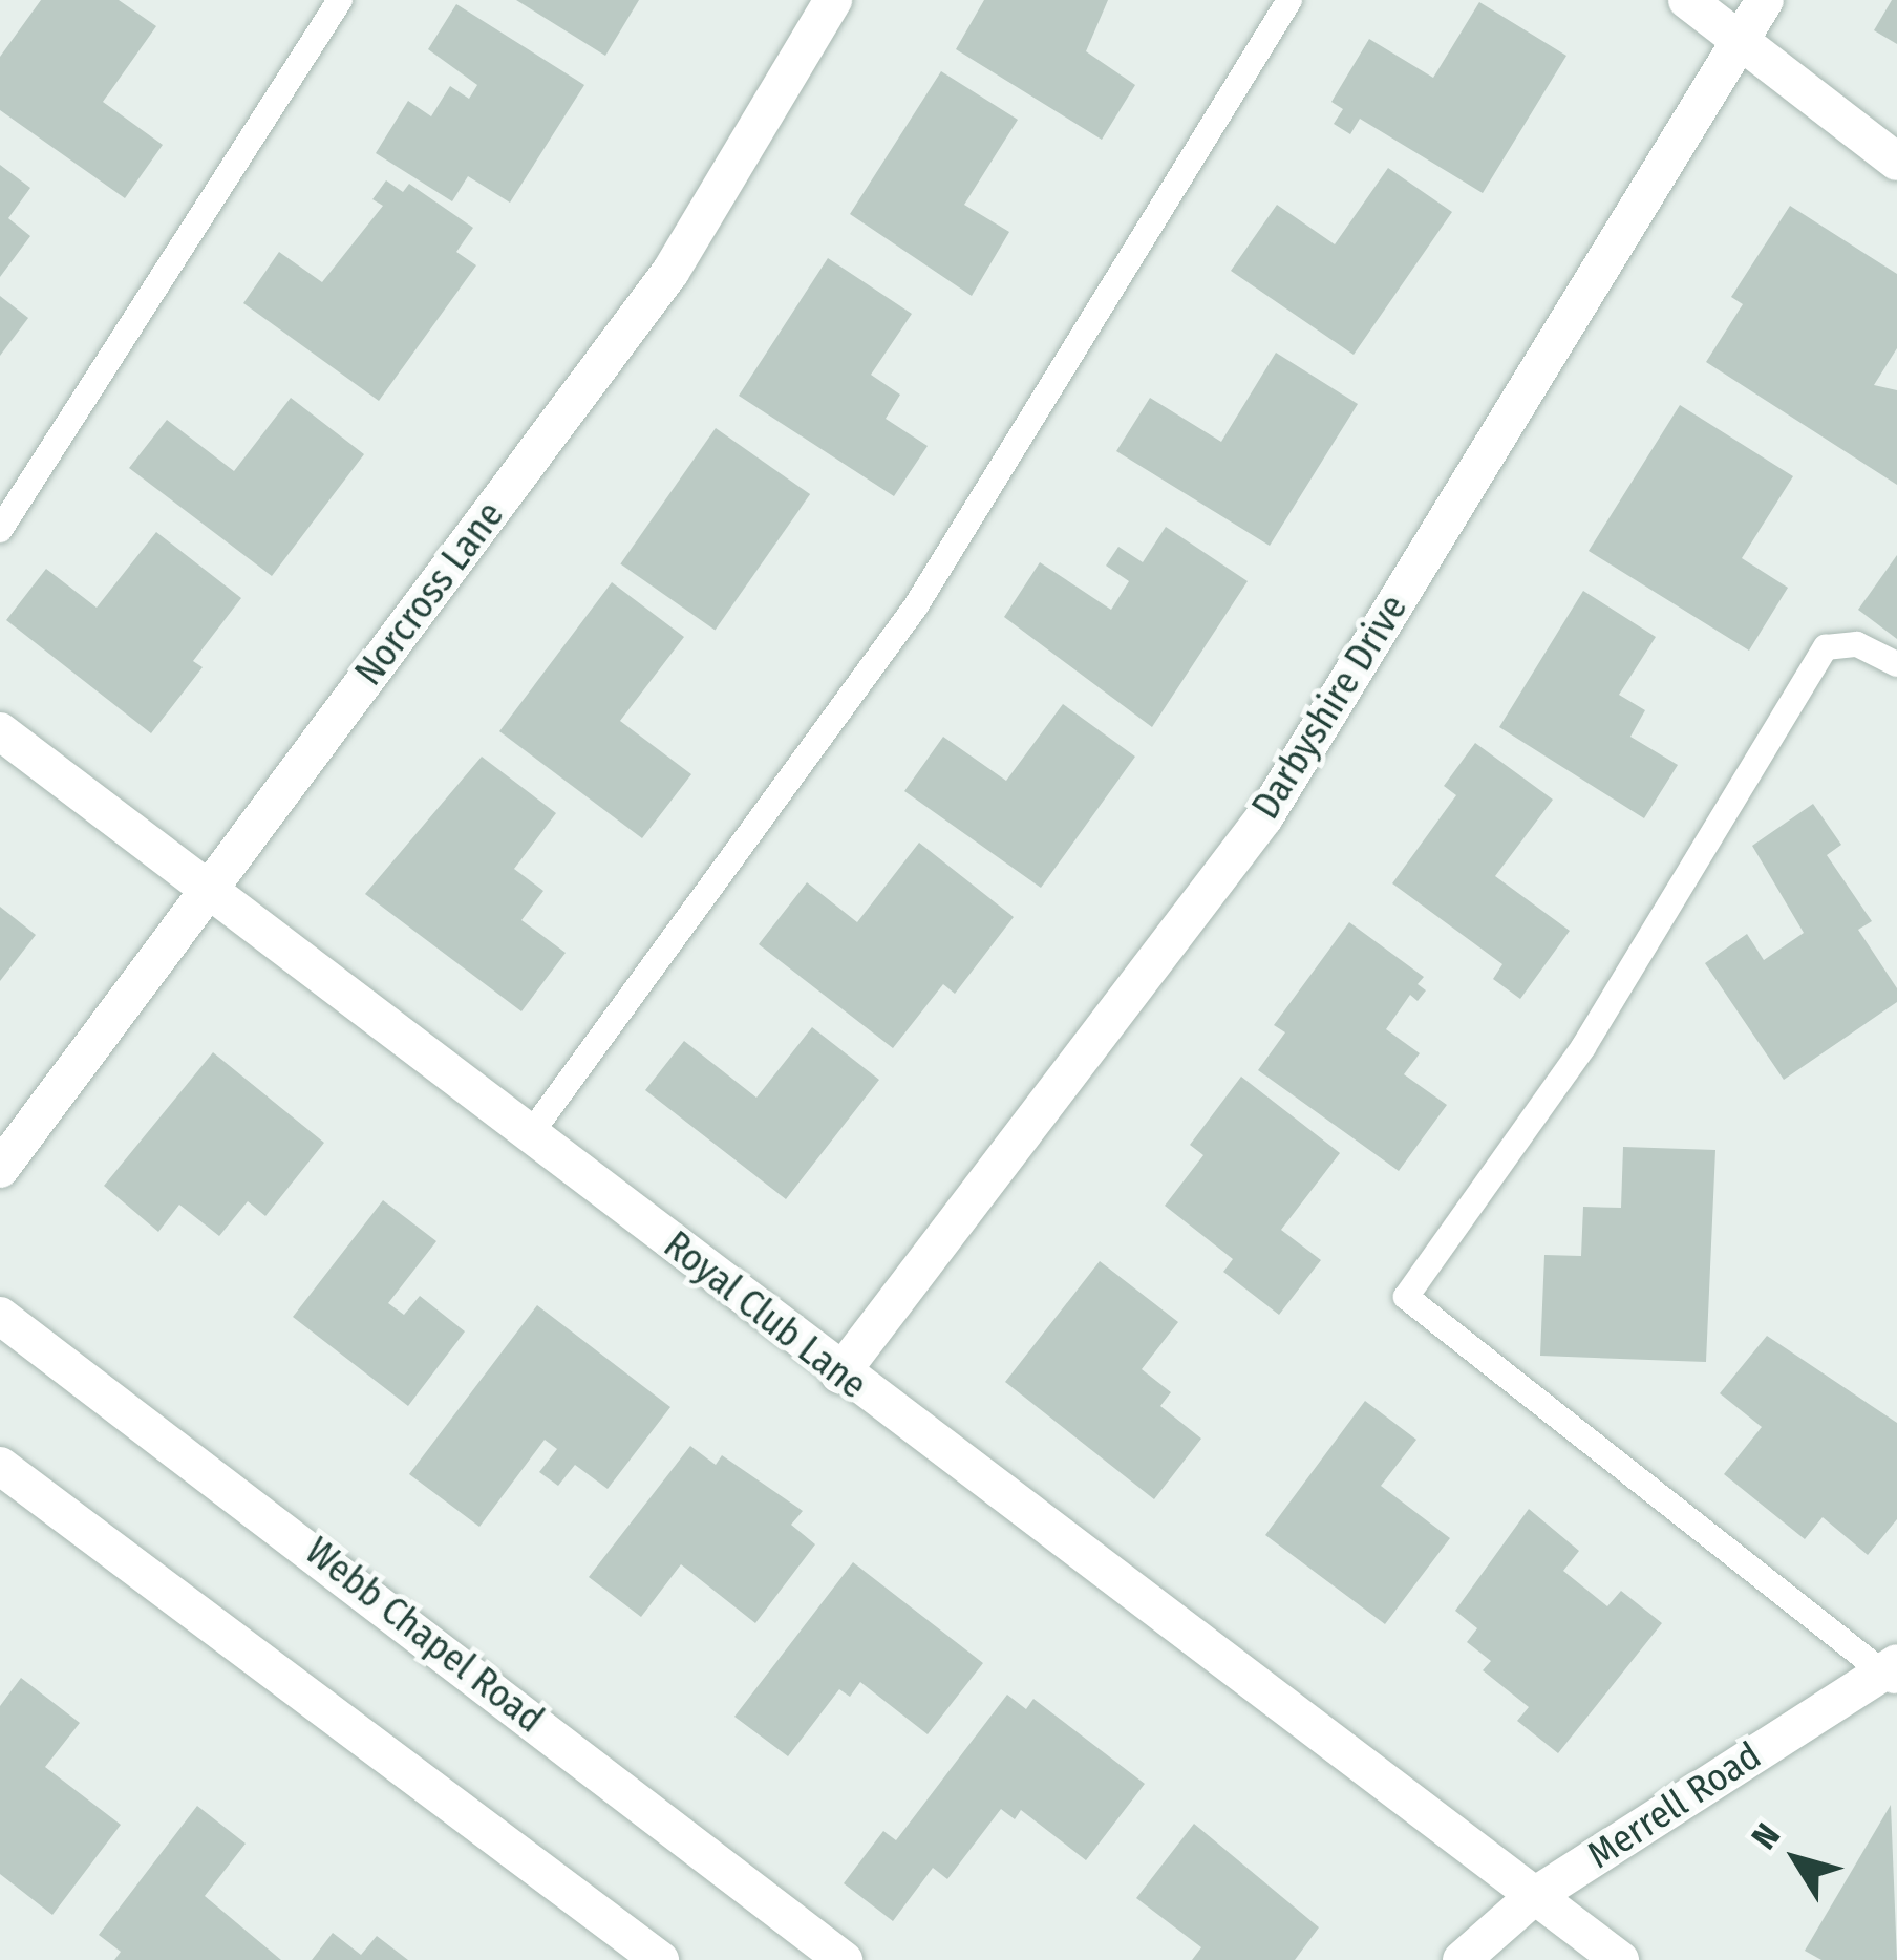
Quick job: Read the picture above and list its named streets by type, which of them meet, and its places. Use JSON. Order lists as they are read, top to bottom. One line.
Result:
{"streets":{"street":["Norcross Lane","Darbyshire Drive","Royal Club Lane","Webb Chapel Road","Merrell Road"]},"crossings":[["Norcross Lane","Royal Club Lane"],["Darbyshire Drive","Royal Club Lane"],["Royal Club Lane","Merrell Road"]],"north":"top left"}
